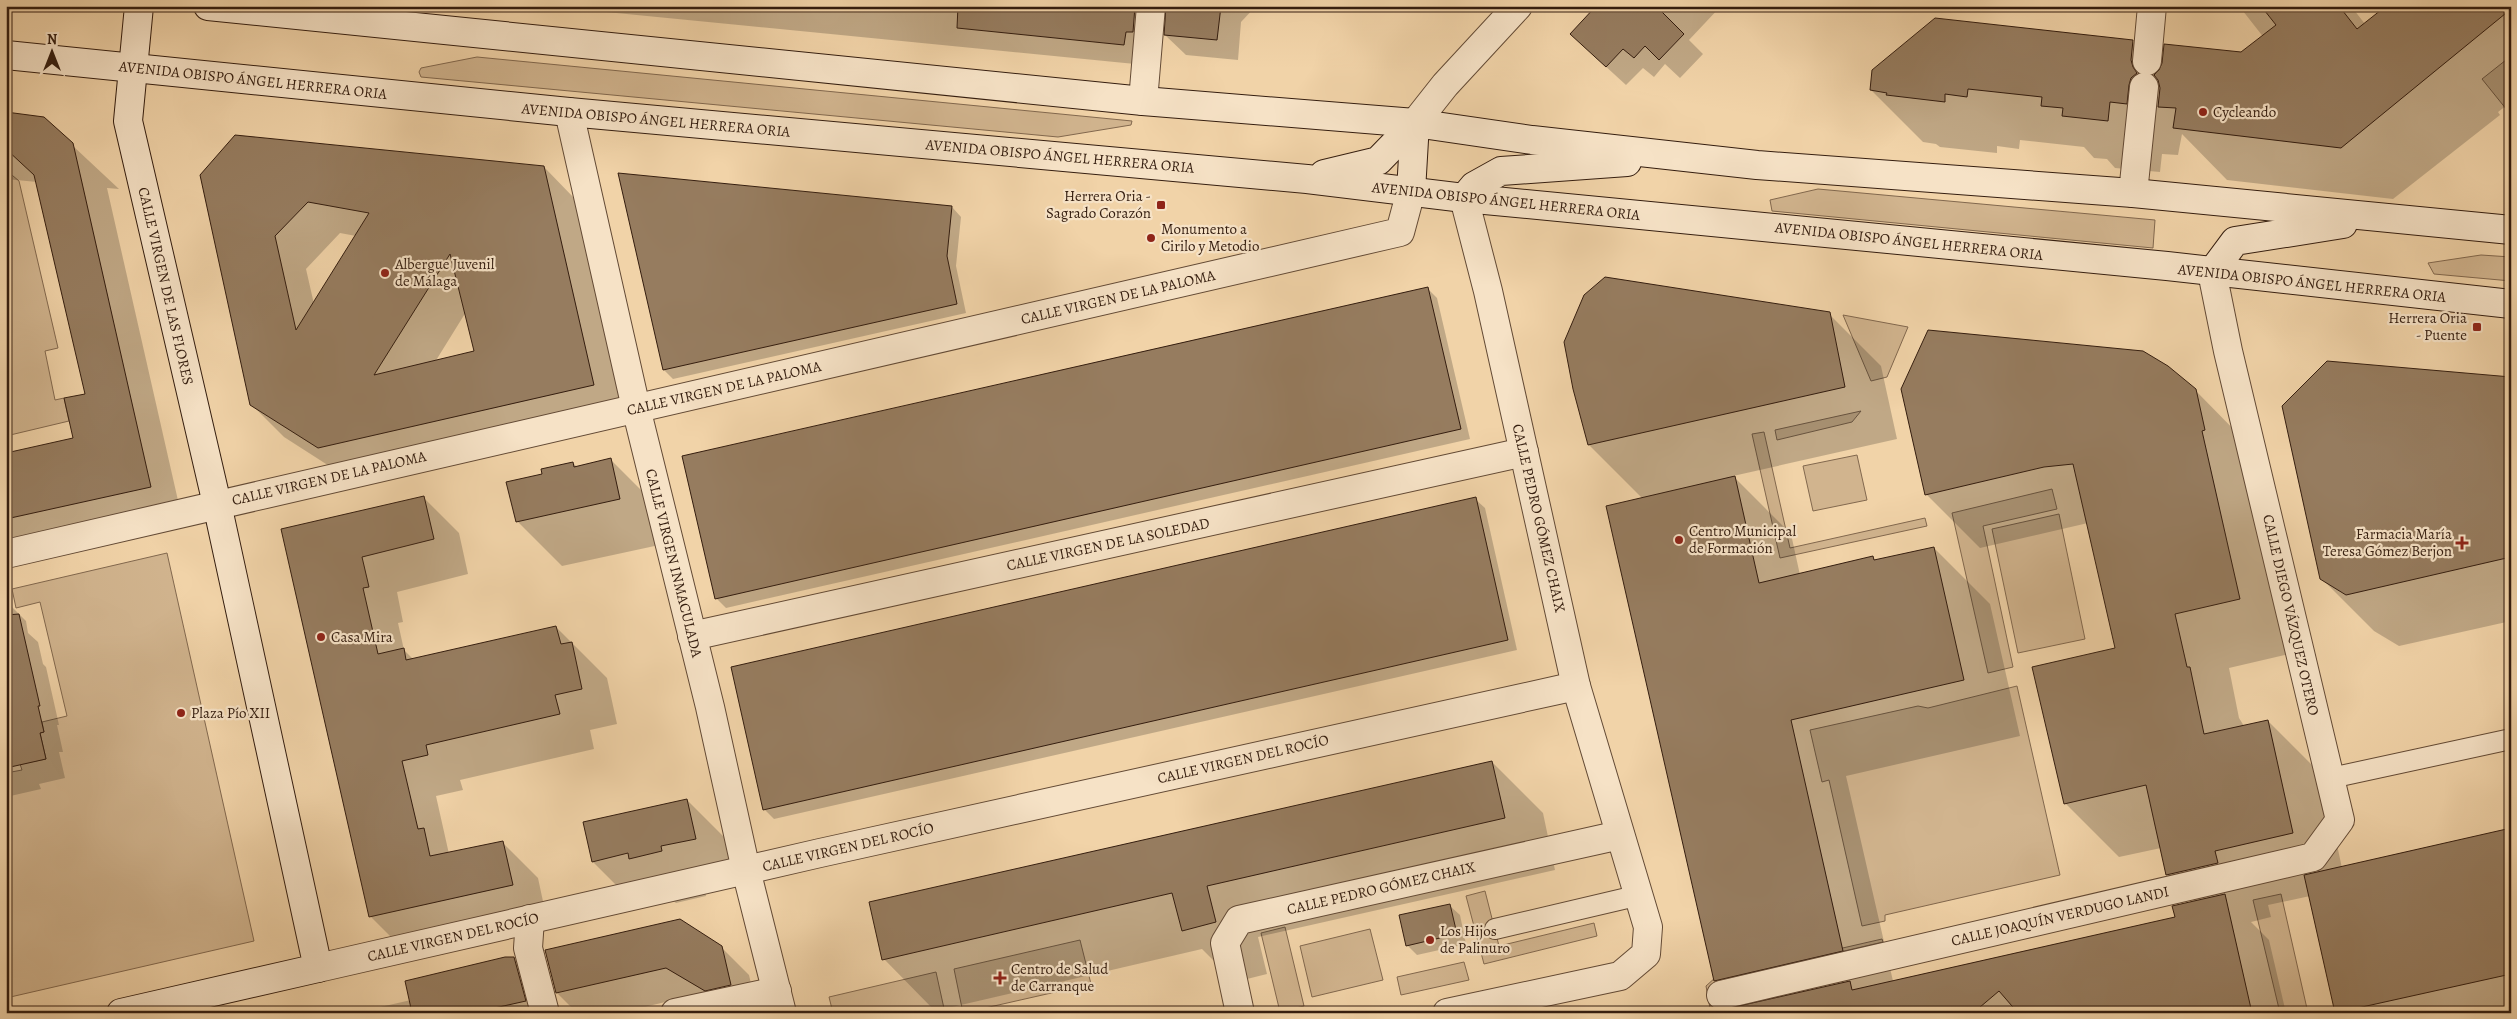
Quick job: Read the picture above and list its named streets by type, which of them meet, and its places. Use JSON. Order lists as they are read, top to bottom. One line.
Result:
{"streets":{"street":["AVENIDA OBISPO ÁNGEL HERRERA ORIA","CALLE VIRGEN DE LAS FLORES","CALLE VIRGEN DE LA PALOMA","CALLE PEDRO GÓMEZ CHAIX","CALLE VIRGEN DE LA SOLEDAD","CALLE VIRGEN INMACULADA","CALLE DIEGO VÁZQUEZ OTERO","CALLE VIRGEN DEL ROCÍO","CALLE JOAQUÍN VERDUGO LANDI"]},"crossings":[["AVENIDA OBISPO ÁNGEL HERRERA ORIA","CALLE VIRGEN DE LAS FLORES"],["AVENIDA OBISPO ÁNGEL HERRERA ORIA","CALLE VIRGEN DE LA PALOMA"],["AVENIDA OBISPO ÁNGEL HERRERA ORIA","CALLE PEDRO GÓMEZ CHAIX"],["AVENIDA OBISPO ÁNGEL HERRERA ORIA","CALLE VIRGEN INMACULADA"],["AVENIDA OBISPO ÁNGEL HERRERA ORIA","CALLE DIEGO VÁZQUEZ OTERO"],["CALLE VIRGEN DE LAS FLORES","CALLE VIRGEN DE LA PALOMA"],["CALLE VIRGEN DE LA PALOMA","CALLE VIRGEN INMACULADA"],["CALLE PEDRO GÓMEZ CHAIX","CALLE VIRGEN DE LA SOLEDAD"],["CALLE PEDRO GÓMEZ CHAIX","CALLE VIRGEN DEL ROCÍO"],["CALLE VIRGEN DE LA SOLEDAD","CALLE VIRGEN INMACULADA"],["CALLE VIRGEN INMACULADA","CALLE VIRGEN DEL ROCÍO"],["CALLE DIEGO VÁZQUEZ OTERO","CALLE JOAQUÍN VERDUGO LANDI"]],"places":{"other":["Cycleando","Monumento a Cirilo y Metodio","Albergue Juvenil de Málaga","Centro Municipal de Formación","Casa Mira","Plaza Pío XII","Los Hijos de Palinuro"],"transit":["Herrera Oria - Sagrado Corazón","Herrera Oria - Puente"],"health":["Farmacia María Teresa Gómez Berjon","Centro de Salud de Carranque"]},"north":"top"}
